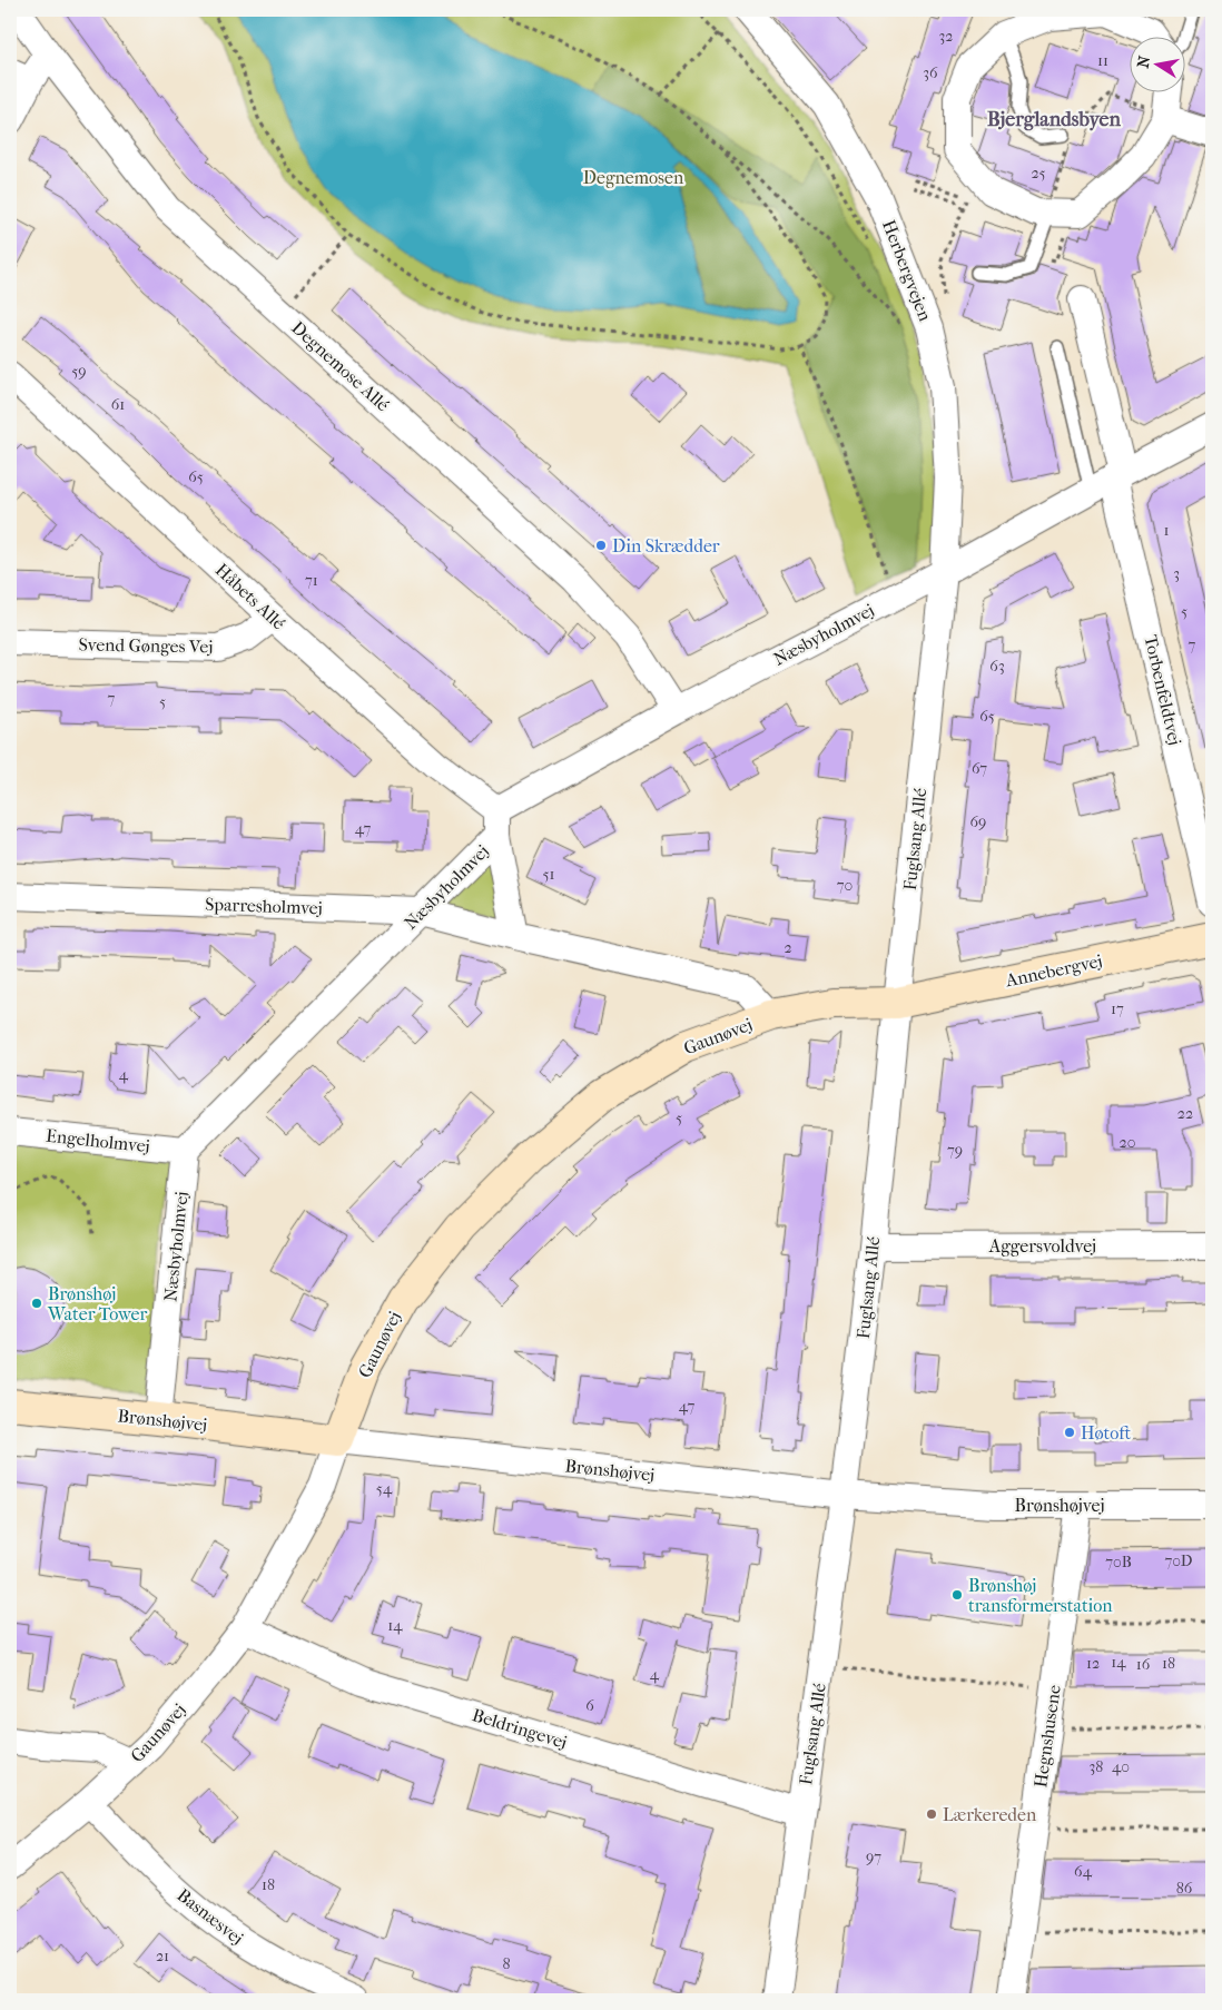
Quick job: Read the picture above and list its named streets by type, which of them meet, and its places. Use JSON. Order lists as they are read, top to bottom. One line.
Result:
{"streets":{"street":["Herbergvejen","Degnemose Allé","Håbets Allé","Næsbyholmvej","Svend Gønges Vej","Torbenfeldtvej","Fuglsang Allé","Sparresholmvej","Annebergvej","Gaunøvej","Engelholmvej","Aggersvoldvej","Brønshøjvej","Beldringevej","Hegnshusene","Basnæsvej"]},"crossings":[["Herbergvejen","Næsbyholmvej"],["Herbergvejen","Fuglsang Allé"],["Degnemose Allé","Næsbyholmvej"],["Håbets Allé","Næsbyholmvej"],["Håbets Allé","Svend Gønges Vej"],["Næsbyholmvej","Torbenfeldtvej"],["Næsbyholmvej","Fuglsang Allé"],["Næsbyholmvej","Sparresholmvej"],["Næsbyholmvej","Engelholmvej"],["Næsbyholmvej","Brønshøjvej"],["Fuglsang Allé","Annebergvej"],["Fuglsang Allé","Gaunøvej"],["Fuglsang Allé","Aggersvoldvej"],["Fuglsang Allé","Brønshøjvej"],["Fuglsang Allé","Beldringevej"],["Sparresholmvej","Gaunøvej"],["Annebergvej","Gaunøvej"],["Gaunøvej","Brønshøjvej"],["Gaunøvej","Beldringevej"],["Gaunøvej","Basnæsvej"],["Brønshøjvej","Hegnshusene"]],"districts":["Bjerglandsbyen"],"parks":["Degnemosen"],"places":["Din Skrædder","Brønshøj Water Tower","Høtoft","Brønshøj transformerstation","Lærkereden"],"house_numbers":["32","11","36","25","59","61","65","1","3","71","5","7","63","7","5","65","67","69","47","51","70","2","17","4","22","5","20","79","47","54","70D","70B","14","14","12","18","16","4","6","38","40","97","64","18","86","21","8"],"north":"left"}
